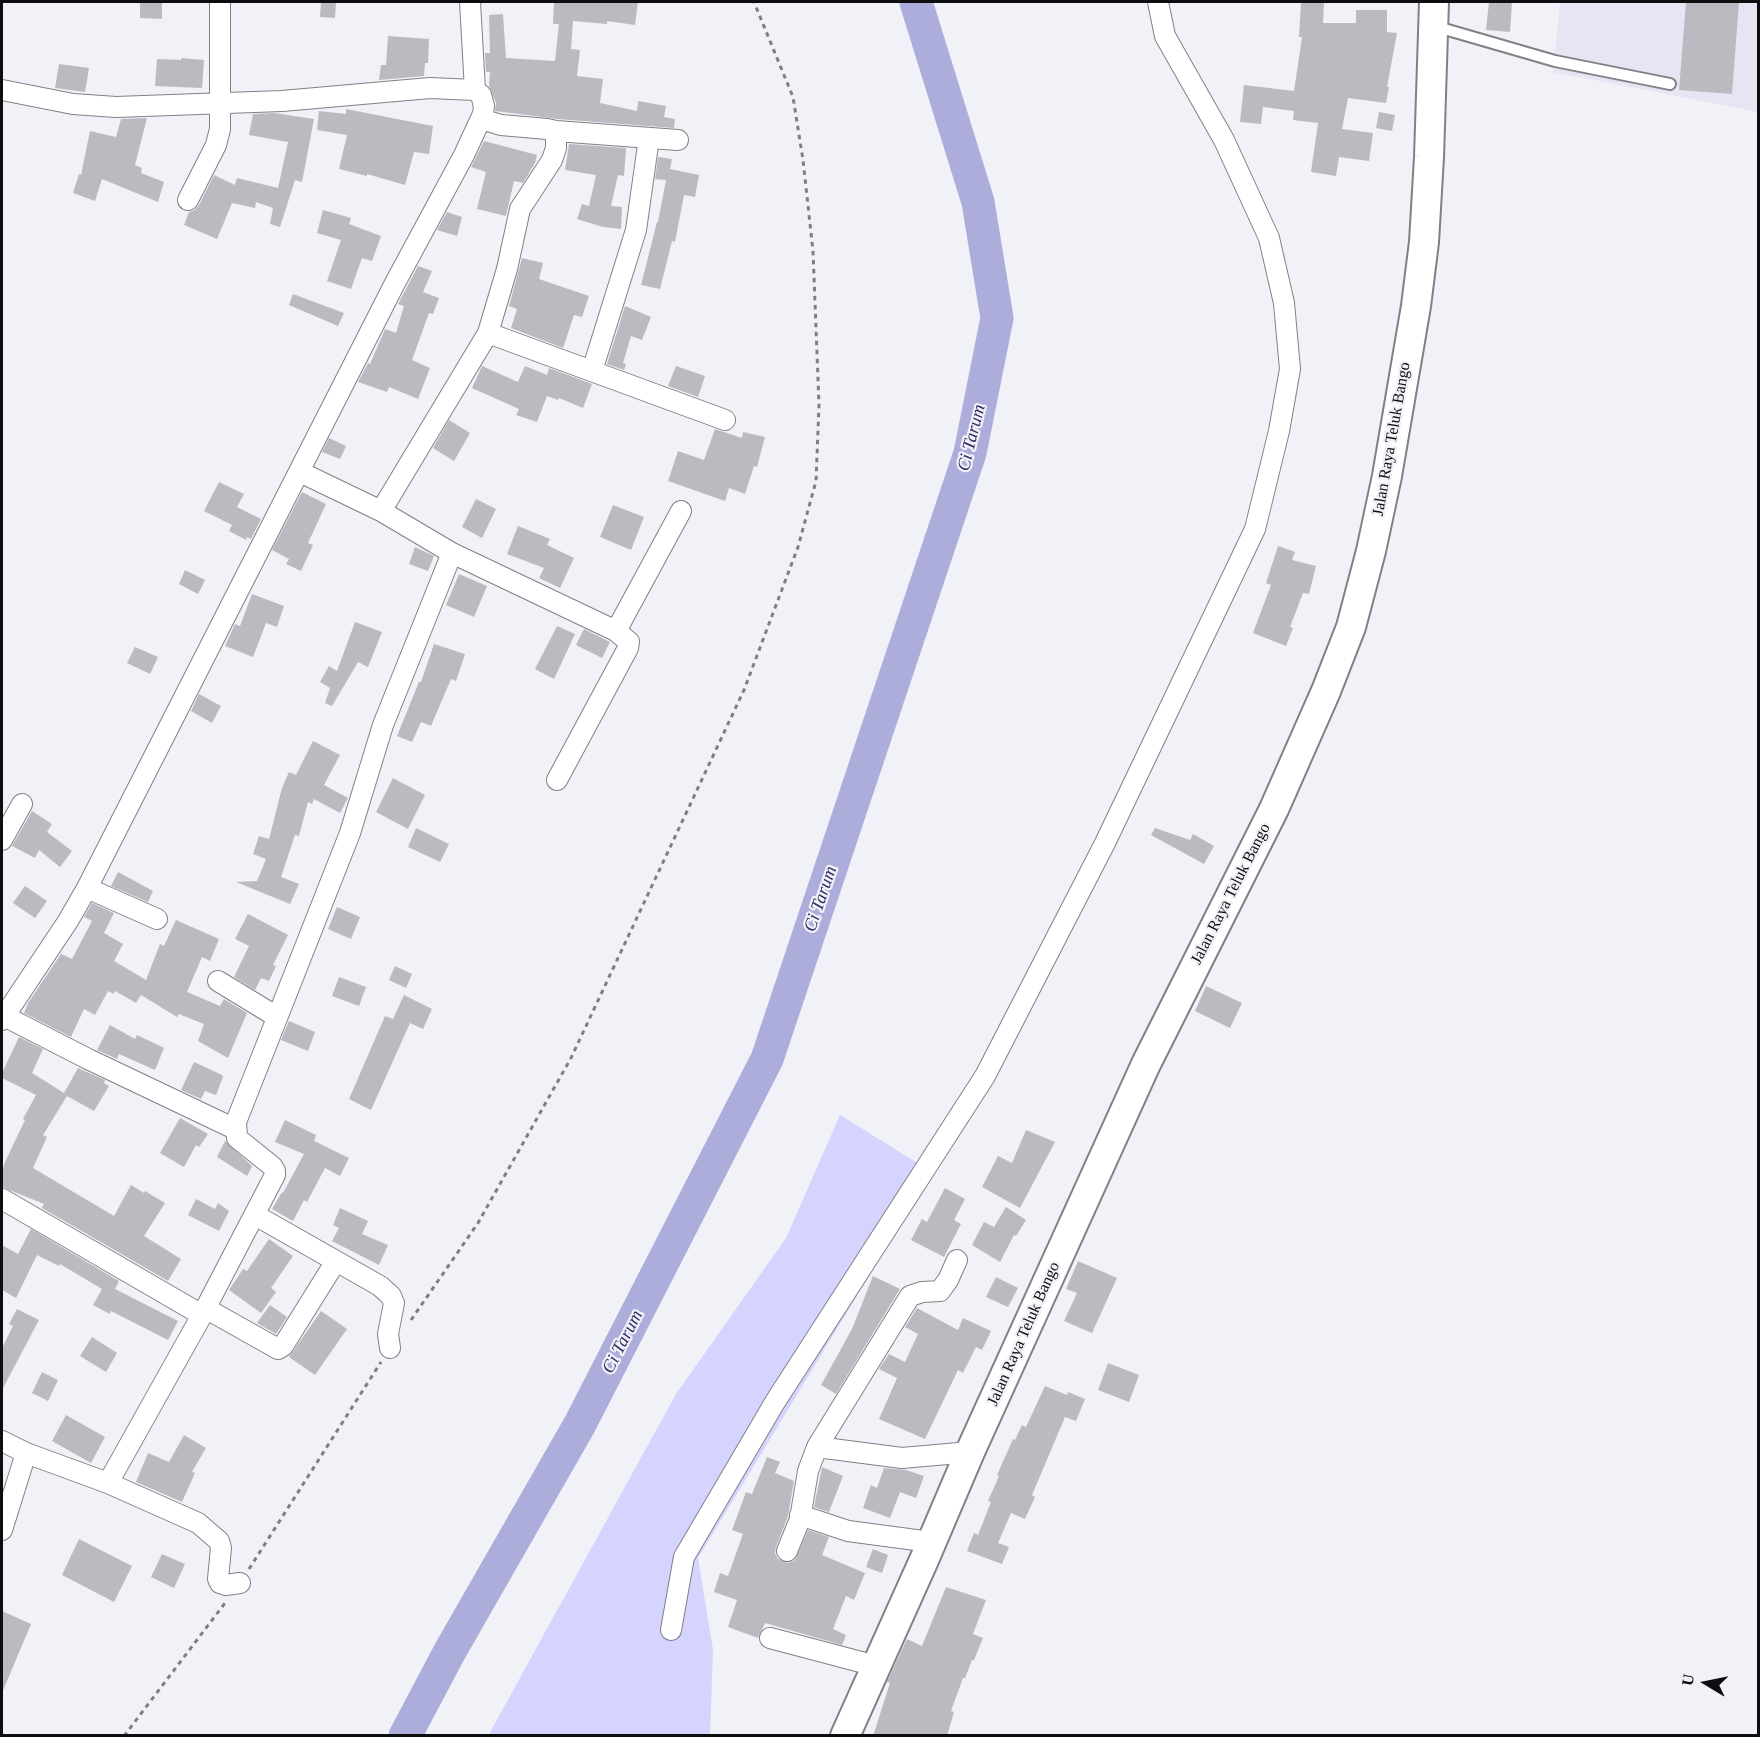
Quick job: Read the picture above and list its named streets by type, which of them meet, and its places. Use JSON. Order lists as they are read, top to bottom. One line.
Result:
{"streets":{"main road":["Jalan Raya Teluk Bango"]},"water":["Ci Tarum"],"north":"left"}
